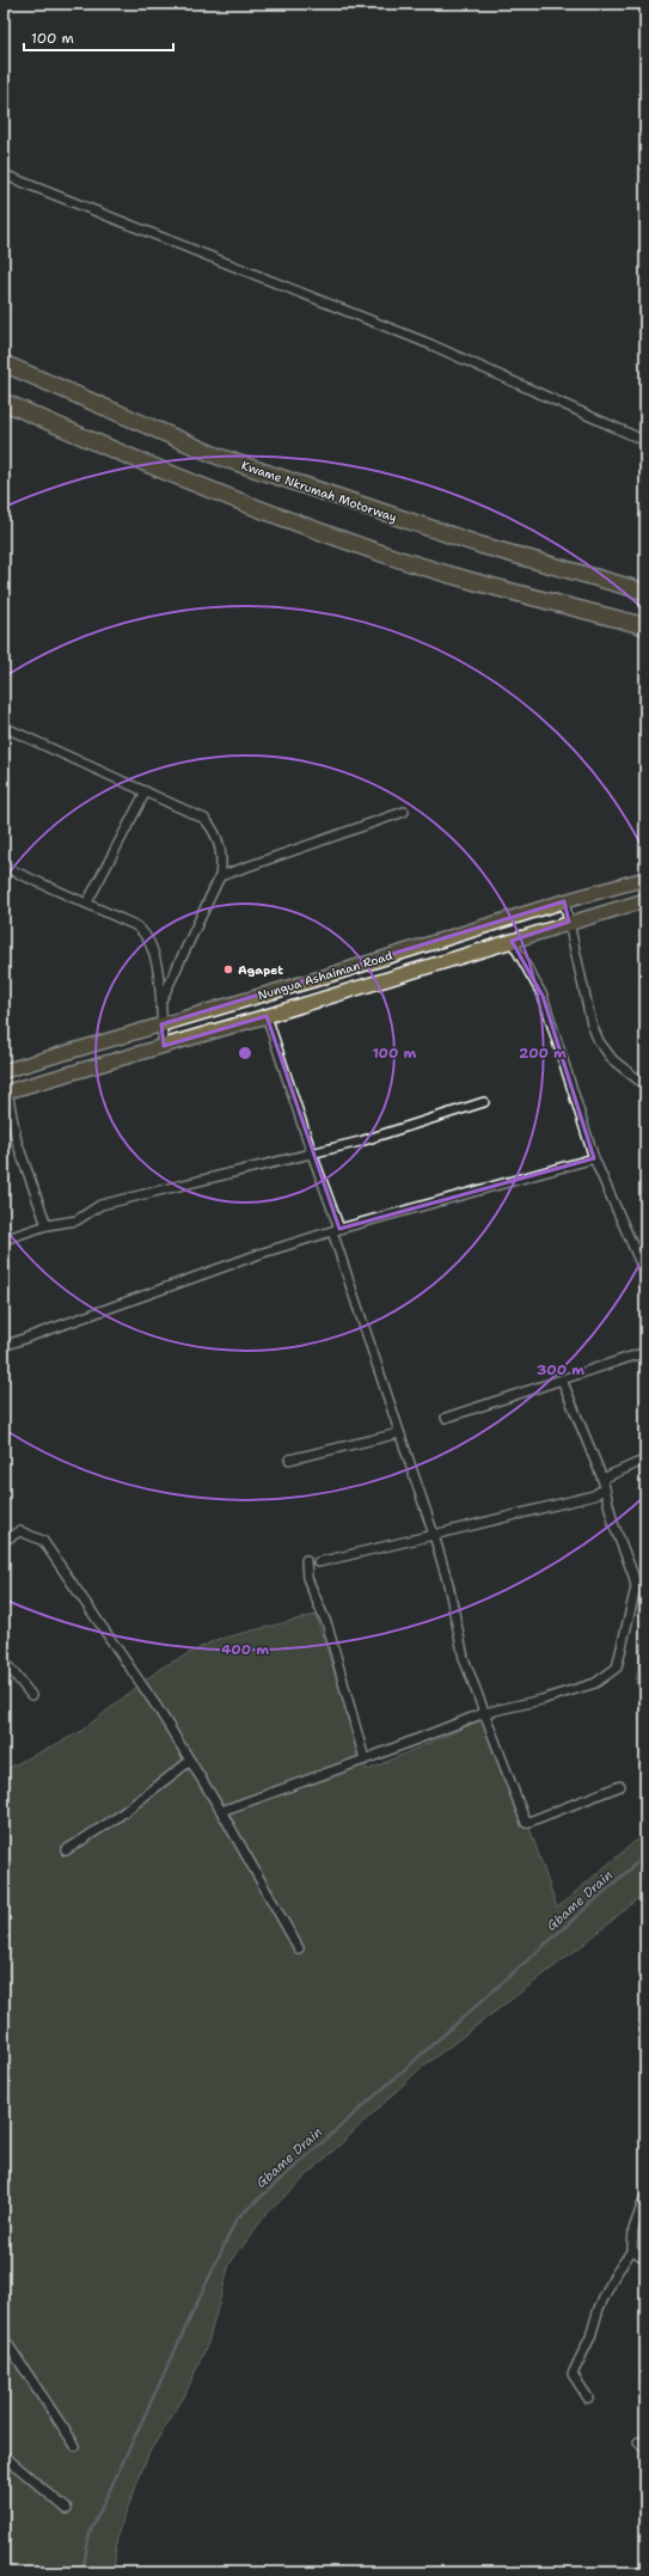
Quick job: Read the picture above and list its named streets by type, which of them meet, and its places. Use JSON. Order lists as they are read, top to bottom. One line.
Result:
{"streets":{"highway":["Kwame Nkrumah Motorway"],"main road":["Nungua Ashaiman Road"]},"water":["Gbame Drain"],"places":["Agapet"],"scale_bar":"100 m","rings":["100 m","200 m","300 m","400 m"]}
